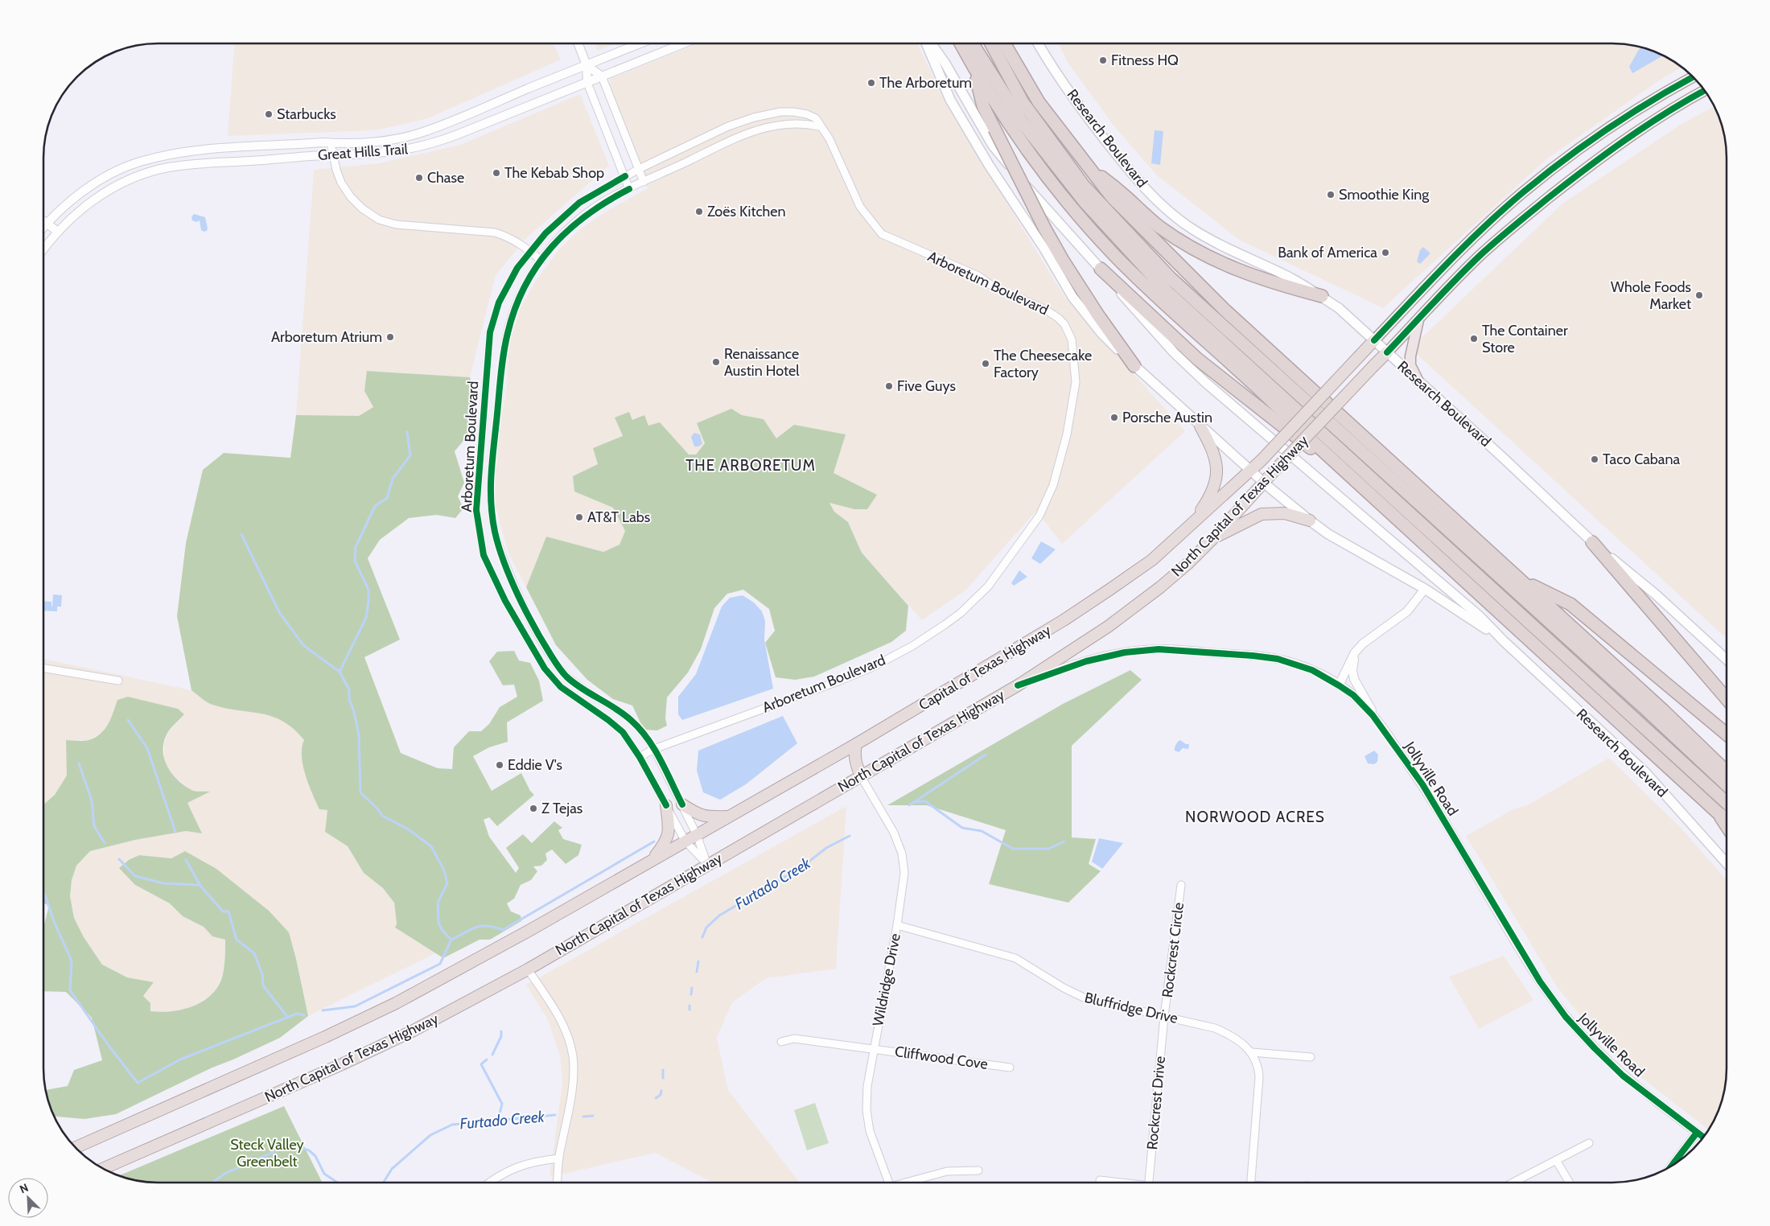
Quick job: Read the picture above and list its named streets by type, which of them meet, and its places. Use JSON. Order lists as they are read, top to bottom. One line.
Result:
{"streets":{"highway":["North Capital of Texas Highway","Capital of Texas Highway"],"main road":["Research Boulevard"],"street":["Great Hills Trail","Arboretum Boulevard","Jollyville Road","Rockcrest Circle","Wildridge Drive","Bluffridge Drive","Cliffwood Cove","Rockcrest Drive"]},"crossings":[["Research Boulevard","North Capital of Texas Highway"],["Research Boulevard","Capital of Texas Highway"],["Arboretum Boulevard","North Capital of Texas Highway"],["Arboretum Boulevard","Capital of Texas Highway"],["North Capital of Texas Highway","Capital of Texas Highway"],["North Capital of Texas Highway","Jollyville Road"],["North Capital of Texas Highway","Wildridge Drive"],["Rockcrest Circle","Bluffridge Drive"],["Rockcrest Circle","Rockcrest Drive"],["Wildridge Drive","Bluffridge Drive"],["Wildridge Drive","Cliffwood Cove"],["Bluffridge Drive","Rockcrest Drive"]],"districts":["THE ARBORETUM","NORWOOD ACRES"],"water":["Furtado Creek"],"parks":["Steck Valley Greenbelt"],"places":["Fitness HQ","The Arboretum","Starbucks","The Kebab Shop","Chase","Smoothie King","Zoës Kitchen","Bank of America","Whole Foods Market","Arboretum Atrium","The Container Store","Renaissance Austin Hotel","The Cheesecake Factory","Five Guys","Porsche Austin","Taco Cabana","AT&T Labs","Eddie V's","Z Tejas"],"north":"top left"}
